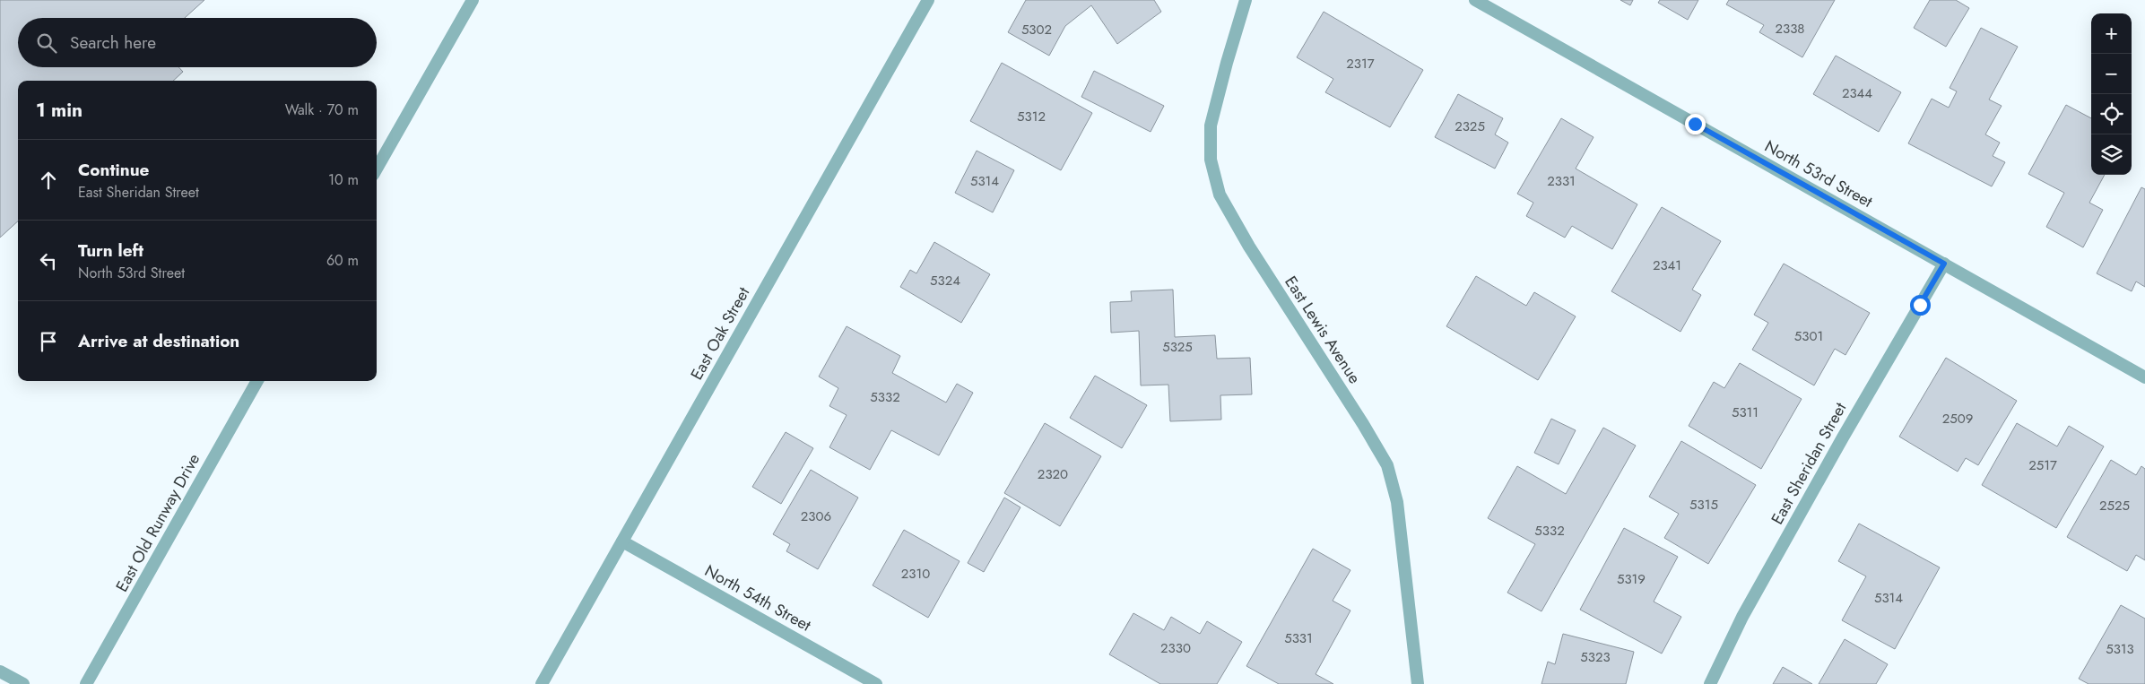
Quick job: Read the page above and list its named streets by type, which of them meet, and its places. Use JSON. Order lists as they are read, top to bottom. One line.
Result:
{"streets":{"street":["North 53rd Street","East Lewis Avenue","East Oak Street","East Sheridan Street","East Old Runway Drive","North 54th Street"]},"crossings":[["North 53rd Street","East Sheridan Street"],["East Oak Street","North 54th Street"]],"house_numbers":["2338","5302","2317","2344","5312","2325","5314","2331","2341","5324","5301","5325","5332","5311","2509","2517","2320","5315","2525","2306","5332","2310","5319","5314","5331","2330","5313","5323"],"page":{"map_buttons":["+","−"],"search":"Search here","heading":["1 min","Walk · 70 m"],"list":[["Continue","East Sheridan Street","10 m"],["Turn left","North 53rd Street","60 m"],"Arrive at destination"]}}
